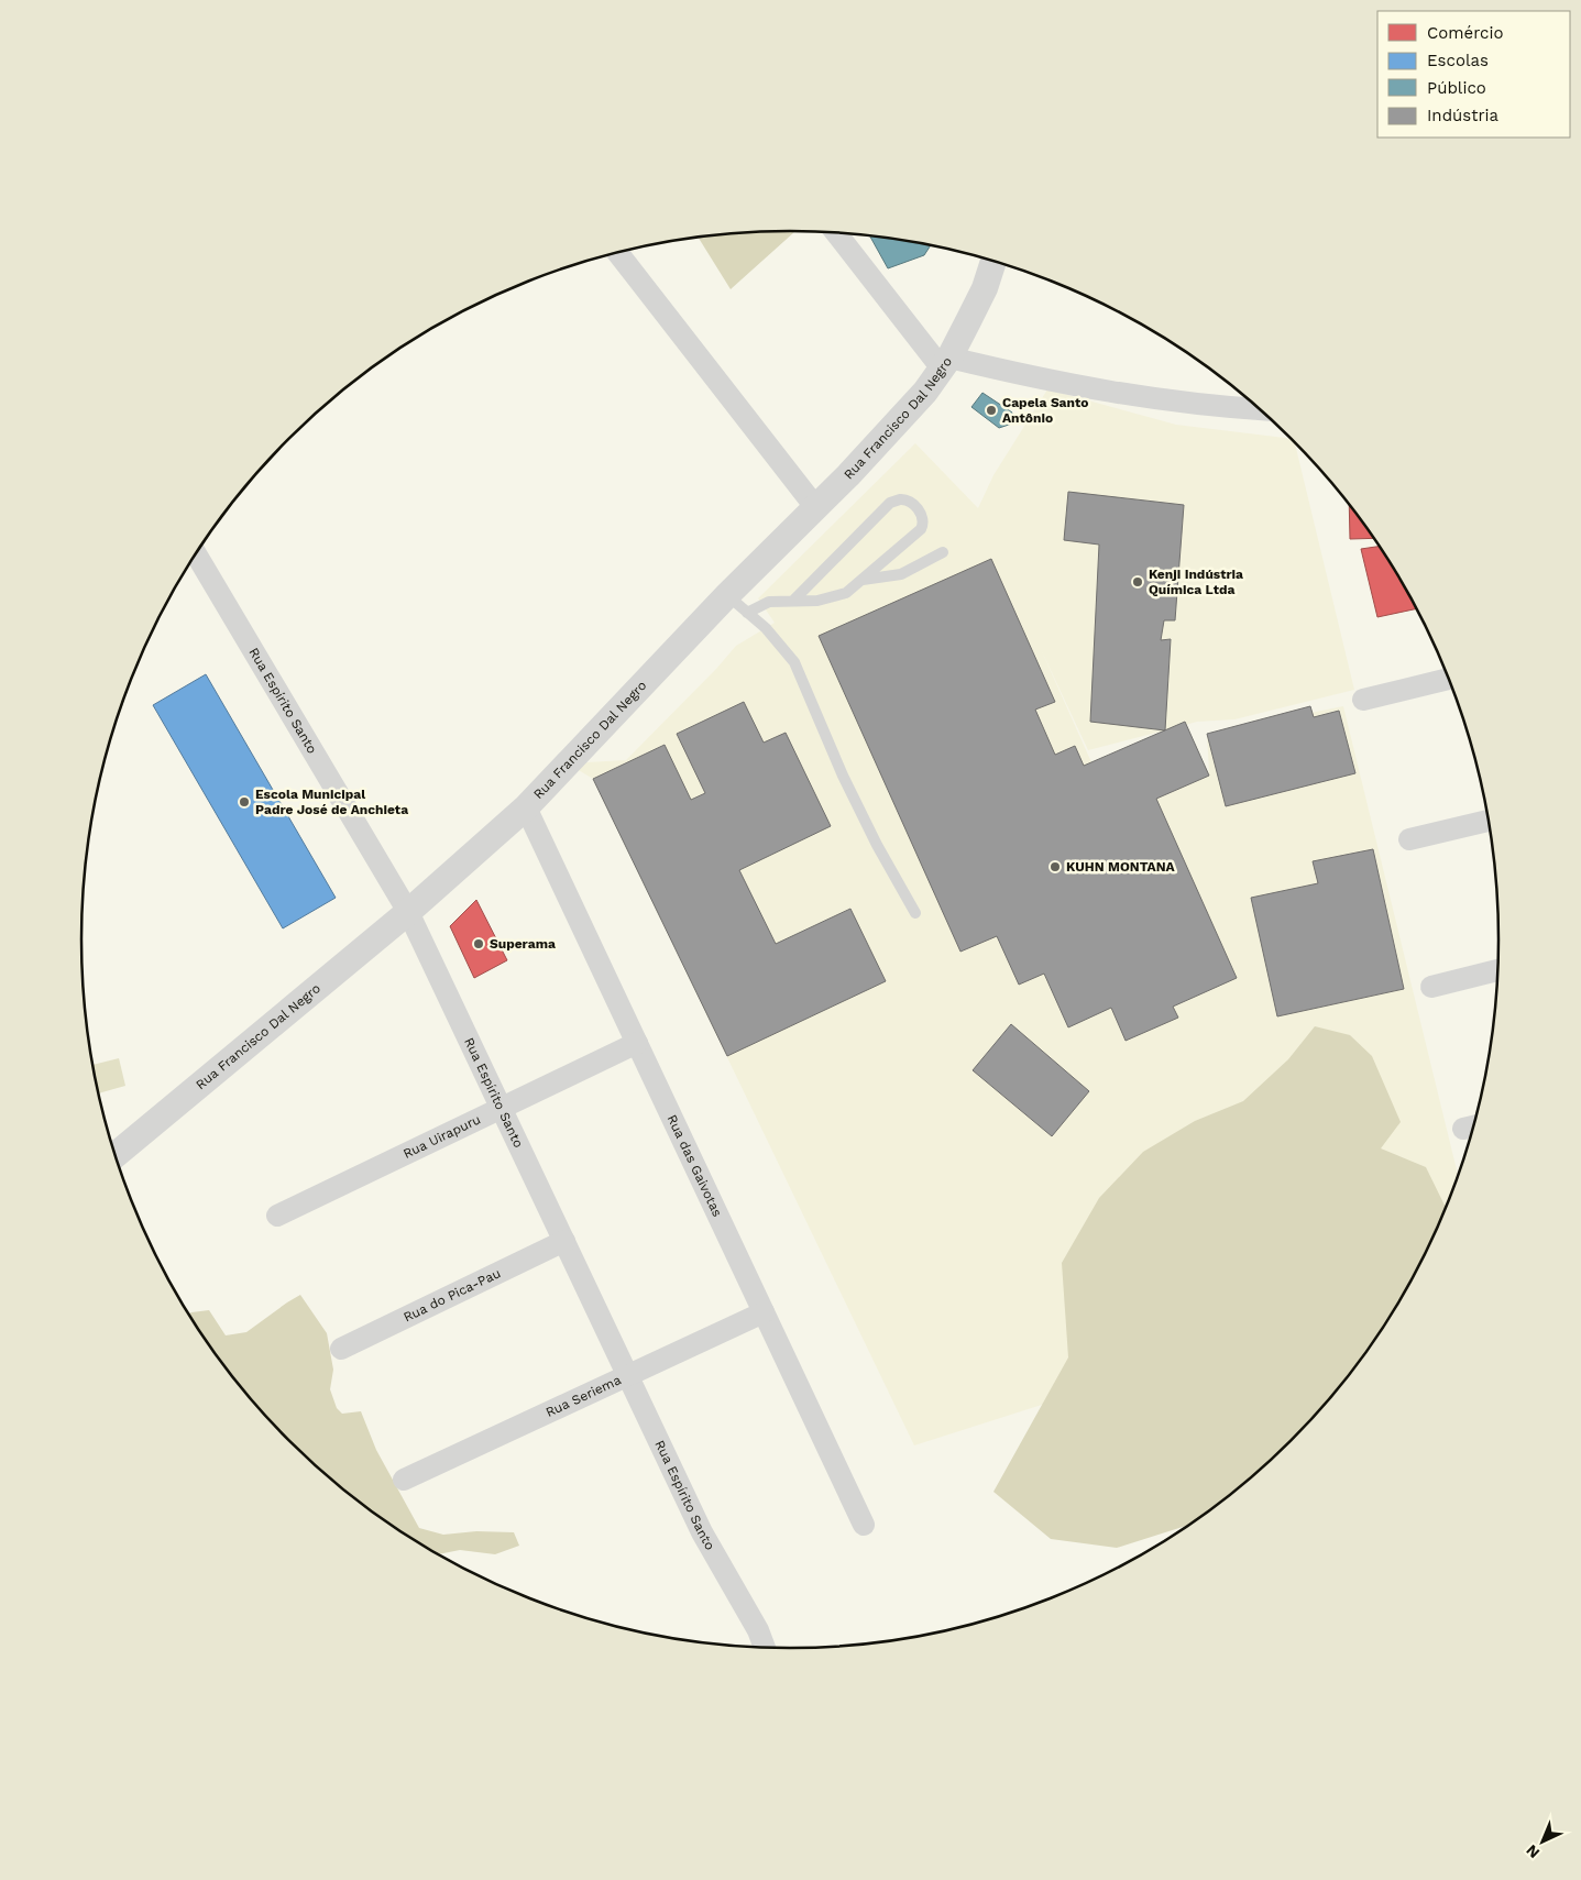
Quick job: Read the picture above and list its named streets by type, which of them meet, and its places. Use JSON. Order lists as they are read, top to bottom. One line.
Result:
{"streets":{"street":["Rua Francisco Dal Negro","Rua Espírito Santo","Rua Uirapuru","Rua das Gaivotas","Rua do Pica-Pau","Rua Seriema"]},"crossings":[["Rua Francisco Dal Negro","Rua Espírito Santo"],["Rua Francisco Dal Negro","Rua das Gaivotas"],["Rua Espírito Santo","Rua Uirapuru"],["Rua Espírito Santo","Rua do Pica-Pau"],["Rua Espírito Santo","Rua Seriema"],["Rua Uirapuru","Rua das Gaivotas"],["Rua das Gaivotas","Rua Seriema"]],"places":["Capela Santo Antônio","Kenji Indústria Química Ltda","Escola Municipal Padre José de Anchieta","KUHN MONTANA","Superama"],"legend":["Comércio","Escolas","Público","Indústria"],"north":"bottom left"}
